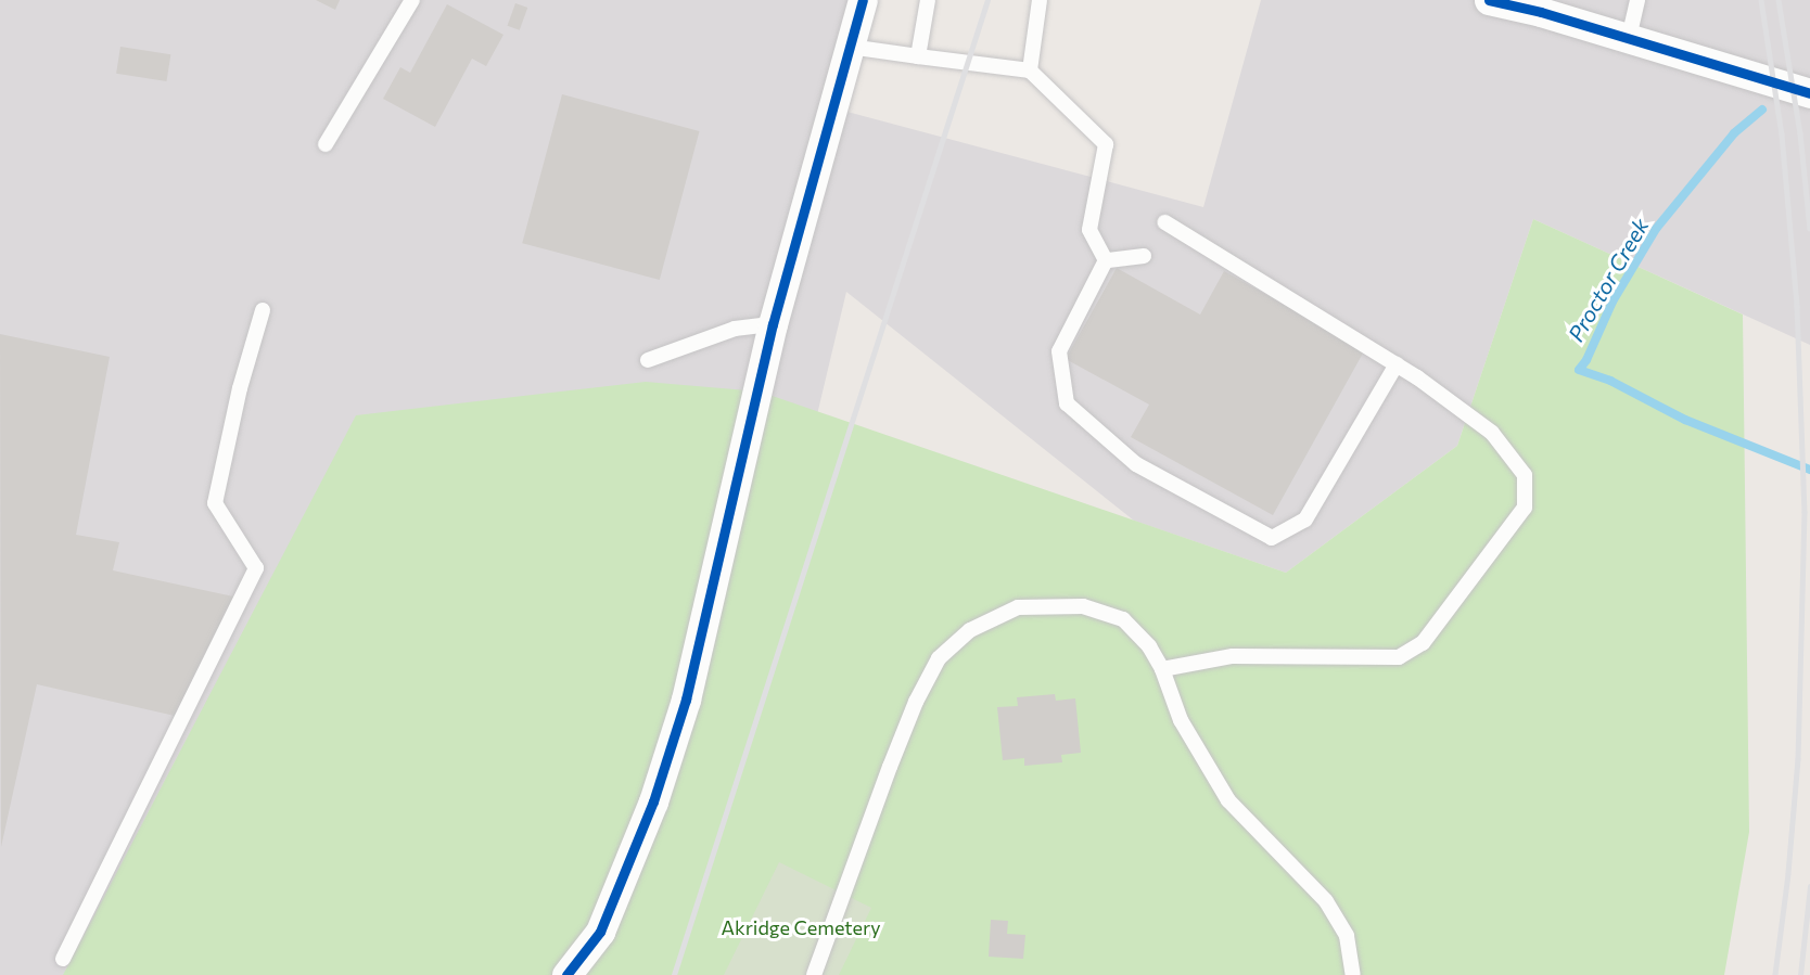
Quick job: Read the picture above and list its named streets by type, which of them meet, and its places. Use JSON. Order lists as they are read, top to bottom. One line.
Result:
{"water":["Proctor Creek"],"parks":["Akridge Cemetery"]}
